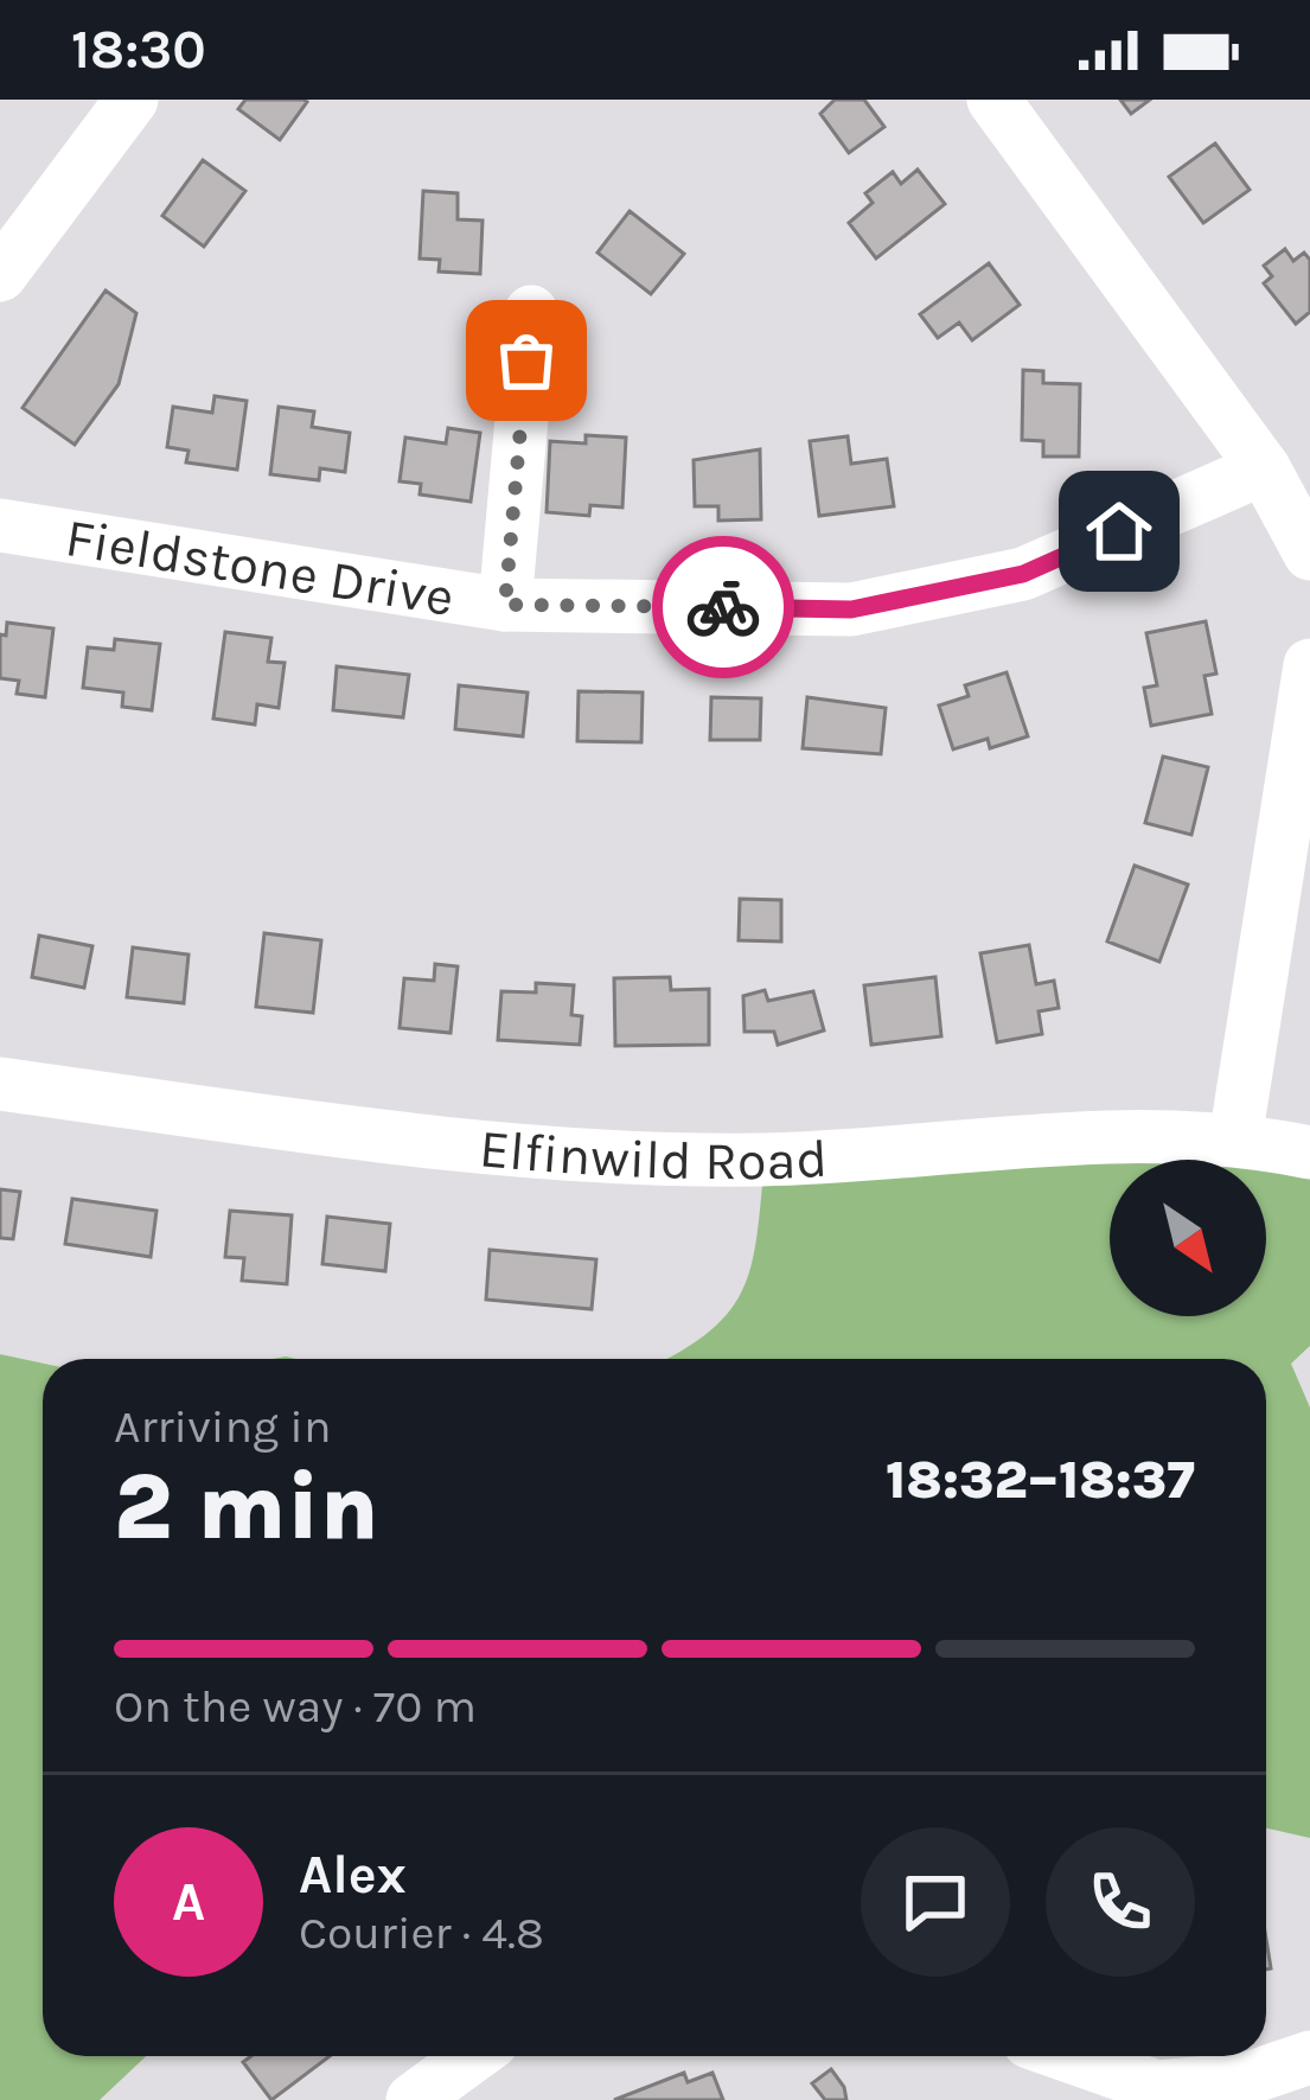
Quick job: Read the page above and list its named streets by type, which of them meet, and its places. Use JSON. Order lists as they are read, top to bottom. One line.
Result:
{"streets":{"street":["Fieldstone Drive","Elfinwild Road"]},"north":"bottom right","page":{"status":"18:30","heading":["2 min","Arriving in","18:32–18:37"],"panel":["Alex","Courier · 4.8"],"bar":"On the way · 70 m","round":"A"}}
